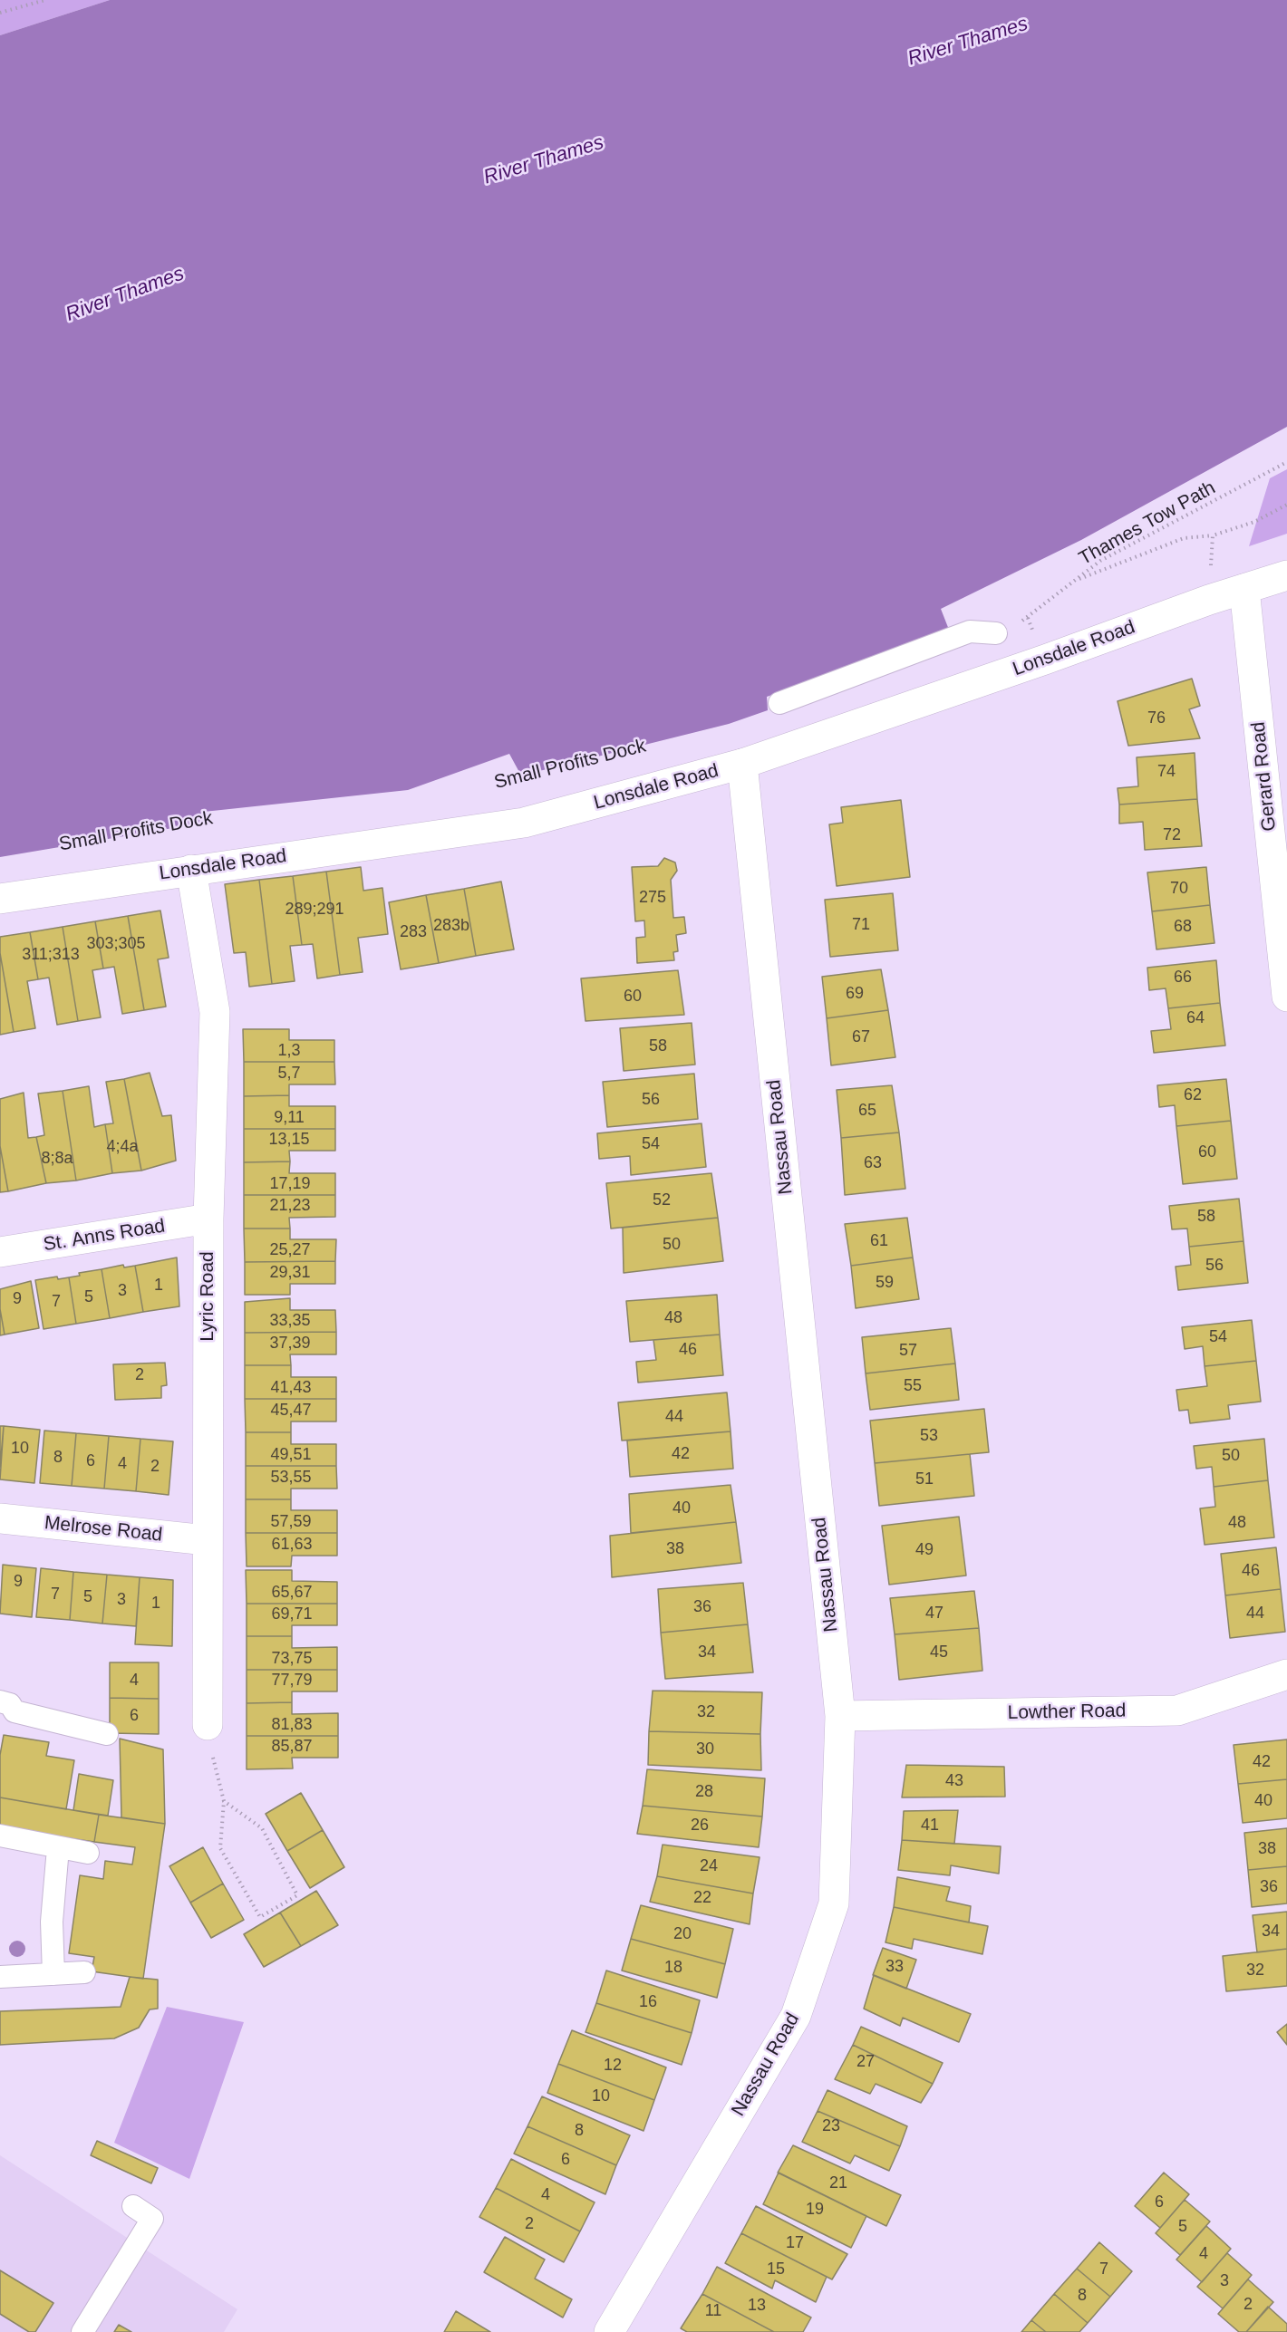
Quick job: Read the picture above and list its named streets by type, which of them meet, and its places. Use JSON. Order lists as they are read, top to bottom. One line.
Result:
{"streets":{"street":["Lonsdale Road","Gerard Road","Nassau Road","St. Anns Road","Lyric Road","Melrose Road","Lowther Road"],"path":["Thames Tow Path"]},"crossings":[["Lonsdale Road","Gerard Road"],["Lonsdale Road","Nassau Road"],["Lonsdale Road","Lyric Road"],["Nassau Road","Lowther Road"],["St. Anns Road","Lyric Road"],["Lyric Road","Melrose Road"]],"water":["River Thames"],"house_numbers":["76","74","72","70","275","289;291","71","283b","68","283","303;305","311;313","66","69","60","64","67","58","1,3","5,7","62","56","65","9,11","13,15","54","4;4a","60","8;8a","63","17,19","52","21,23","58","61","50","25,27","56","29,31","59","1","3","5","9","7","48","33,35","54","37,39","46","57","2","55","41,43","45,47","44","53","10","42","49,51","50","8","6","4","2","53,55","51","40","57,59","48","61,63","38","49","46","9","65,67","7","5","3","1","36","47","44","69,71","34","45","73,75","4","77,79","32","6","81,83","85,87","30","42","43","28","40","26","41","38","24","36","22","34","20","33","18","32","16","27","12","10","23","8","6","21","4","6","19","2","5","17","4","15","7","3","8","2","13","11"]}
